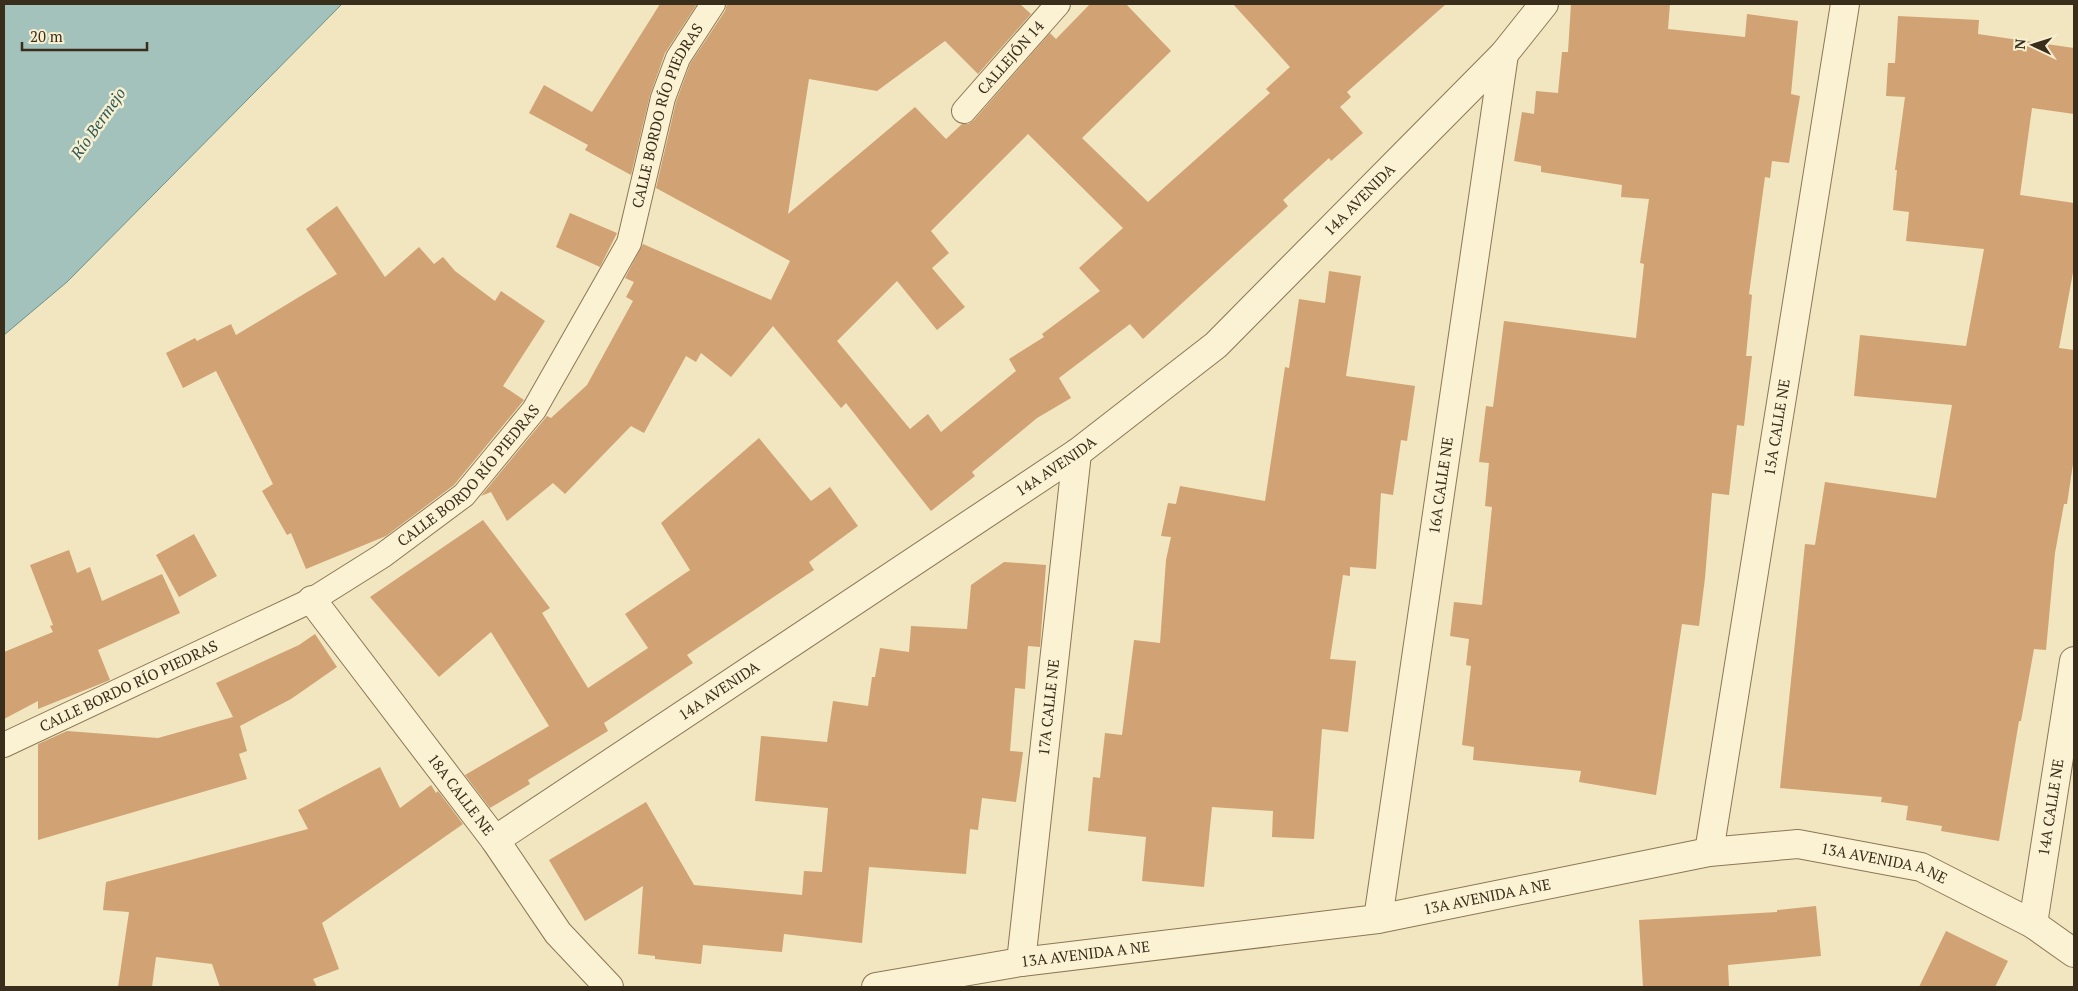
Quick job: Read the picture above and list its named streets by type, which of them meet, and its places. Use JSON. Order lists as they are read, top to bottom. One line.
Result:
{"streets":{"street":["14A AVENIDA","15A CALLE NE","16A CALLE NE","17A CALLE NE","18A CALLE NE","14A CALLE NE","13A AVENIDA A NE"],"lane":["CALLEJÓN 14","CALLE BORDO RÍO PIEDRAS"]},"crossings":[["CALLE BORDO RÍO PIEDRAS","18A CALLE NE"],["14A AVENIDA","16A CALLE NE"],["14A AVENIDA","17A CALLE NE"],["14A AVENIDA","18A CALLE NE"],["15A CALLE NE","13A AVENIDA A NE"],["16A CALLE NE","13A AVENIDA A NE"],["17A CALLE NE","13A AVENIDA A NE"],["14A CALLE NE","13A AVENIDA A NE"]],"water":["Río Bermejo"],"scale_bar":"20 m","north":"left"}
